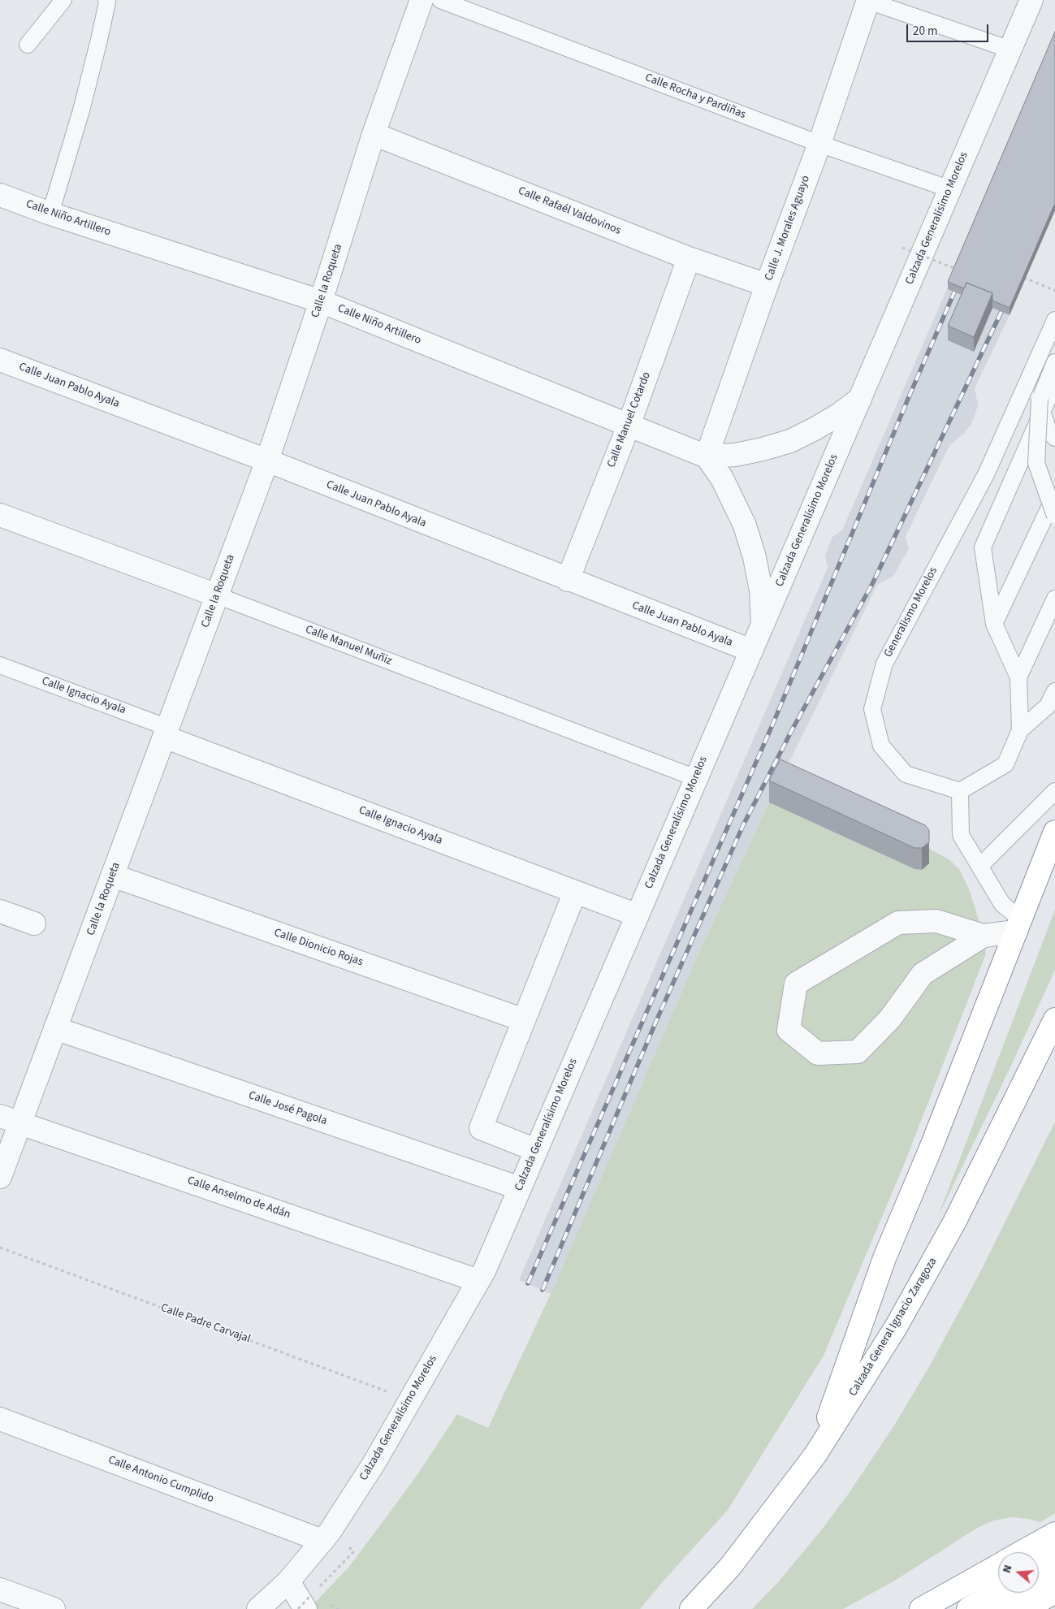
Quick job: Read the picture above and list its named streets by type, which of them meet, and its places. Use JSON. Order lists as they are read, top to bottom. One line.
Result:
{"streets":{"highway":["Calzada General Ignacio Zaragoza"],"street":["Calle Rafaél Valdovinos","Calle Niño Artillero","Calzada Generalísimo Morelos","Calle J. Morales Aguayo","Calle la Roqueta","Calle Juan Pablo Ayala","Calle Manuel Cotardo","Calle Manuel Muñiz","Calle Ignacio Ayala","Calle Dionicio Rojas","Calle José Pagola","Calle Anselmo de Adán","Calle Antonio Cumplido"],"lane":["Calle Rocha y Pardiñas","Generalismo Morelos"],"path":["Calle Padre Carvajal"]},"crossings":[["Calle Rocha y Pardiñas","Calzada Generalísimo Morelos"],["Calle Rocha y Pardiñas","Calle J. Morales Aguayo"],["Calle Rafaél Valdovinos","Calle J. Morales Aguayo"],["Calle Rafaél Valdovinos","Calle la Roqueta"],["Calle Rafaél Valdovinos","Calle Manuel Cotardo"],["Calle Niño Artillero","Calzada Generalísimo Morelos"],["Calle Niño Artillero","Calle J. Morales Aguayo"],["Calle Niño Artillero","Calle la Roqueta"],["Calle Niño Artillero","Calle Manuel Cotardo"],["Calzada Generalísimo Morelos","Calle Juan Pablo Ayala"],["Calzada Generalísimo Morelos","Calle Manuel Muñiz"],["Calzada Generalísimo Morelos","Calle Ignacio Ayala"],["Calzada Generalísimo Morelos","Calle José Pagola"],["Calzada Generalísimo Morelos","Calle Anselmo de Adán"],["Calzada Generalísimo Morelos","Calle Padre Carvajal"],["Calzada Generalísimo Morelos","Calle Antonio Cumplido"],["Calle la Roqueta","Calle Juan Pablo Ayala"],["Calle la Roqueta","Calle Manuel Muñiz"],["Calle la Roqueta","Calle Ignacio Ayala"],["Calle la Roqueta","Calle Dionicio Rojas"],["Calle la Roqueta","Calle José Pagola"],["Calle la Roqueta","Calle Anselmo de Adán"],["Calle Juan Pablo Ayala","Calle Manuel Cotardo"]],"scale_bar":"20 m","north":"left"}
